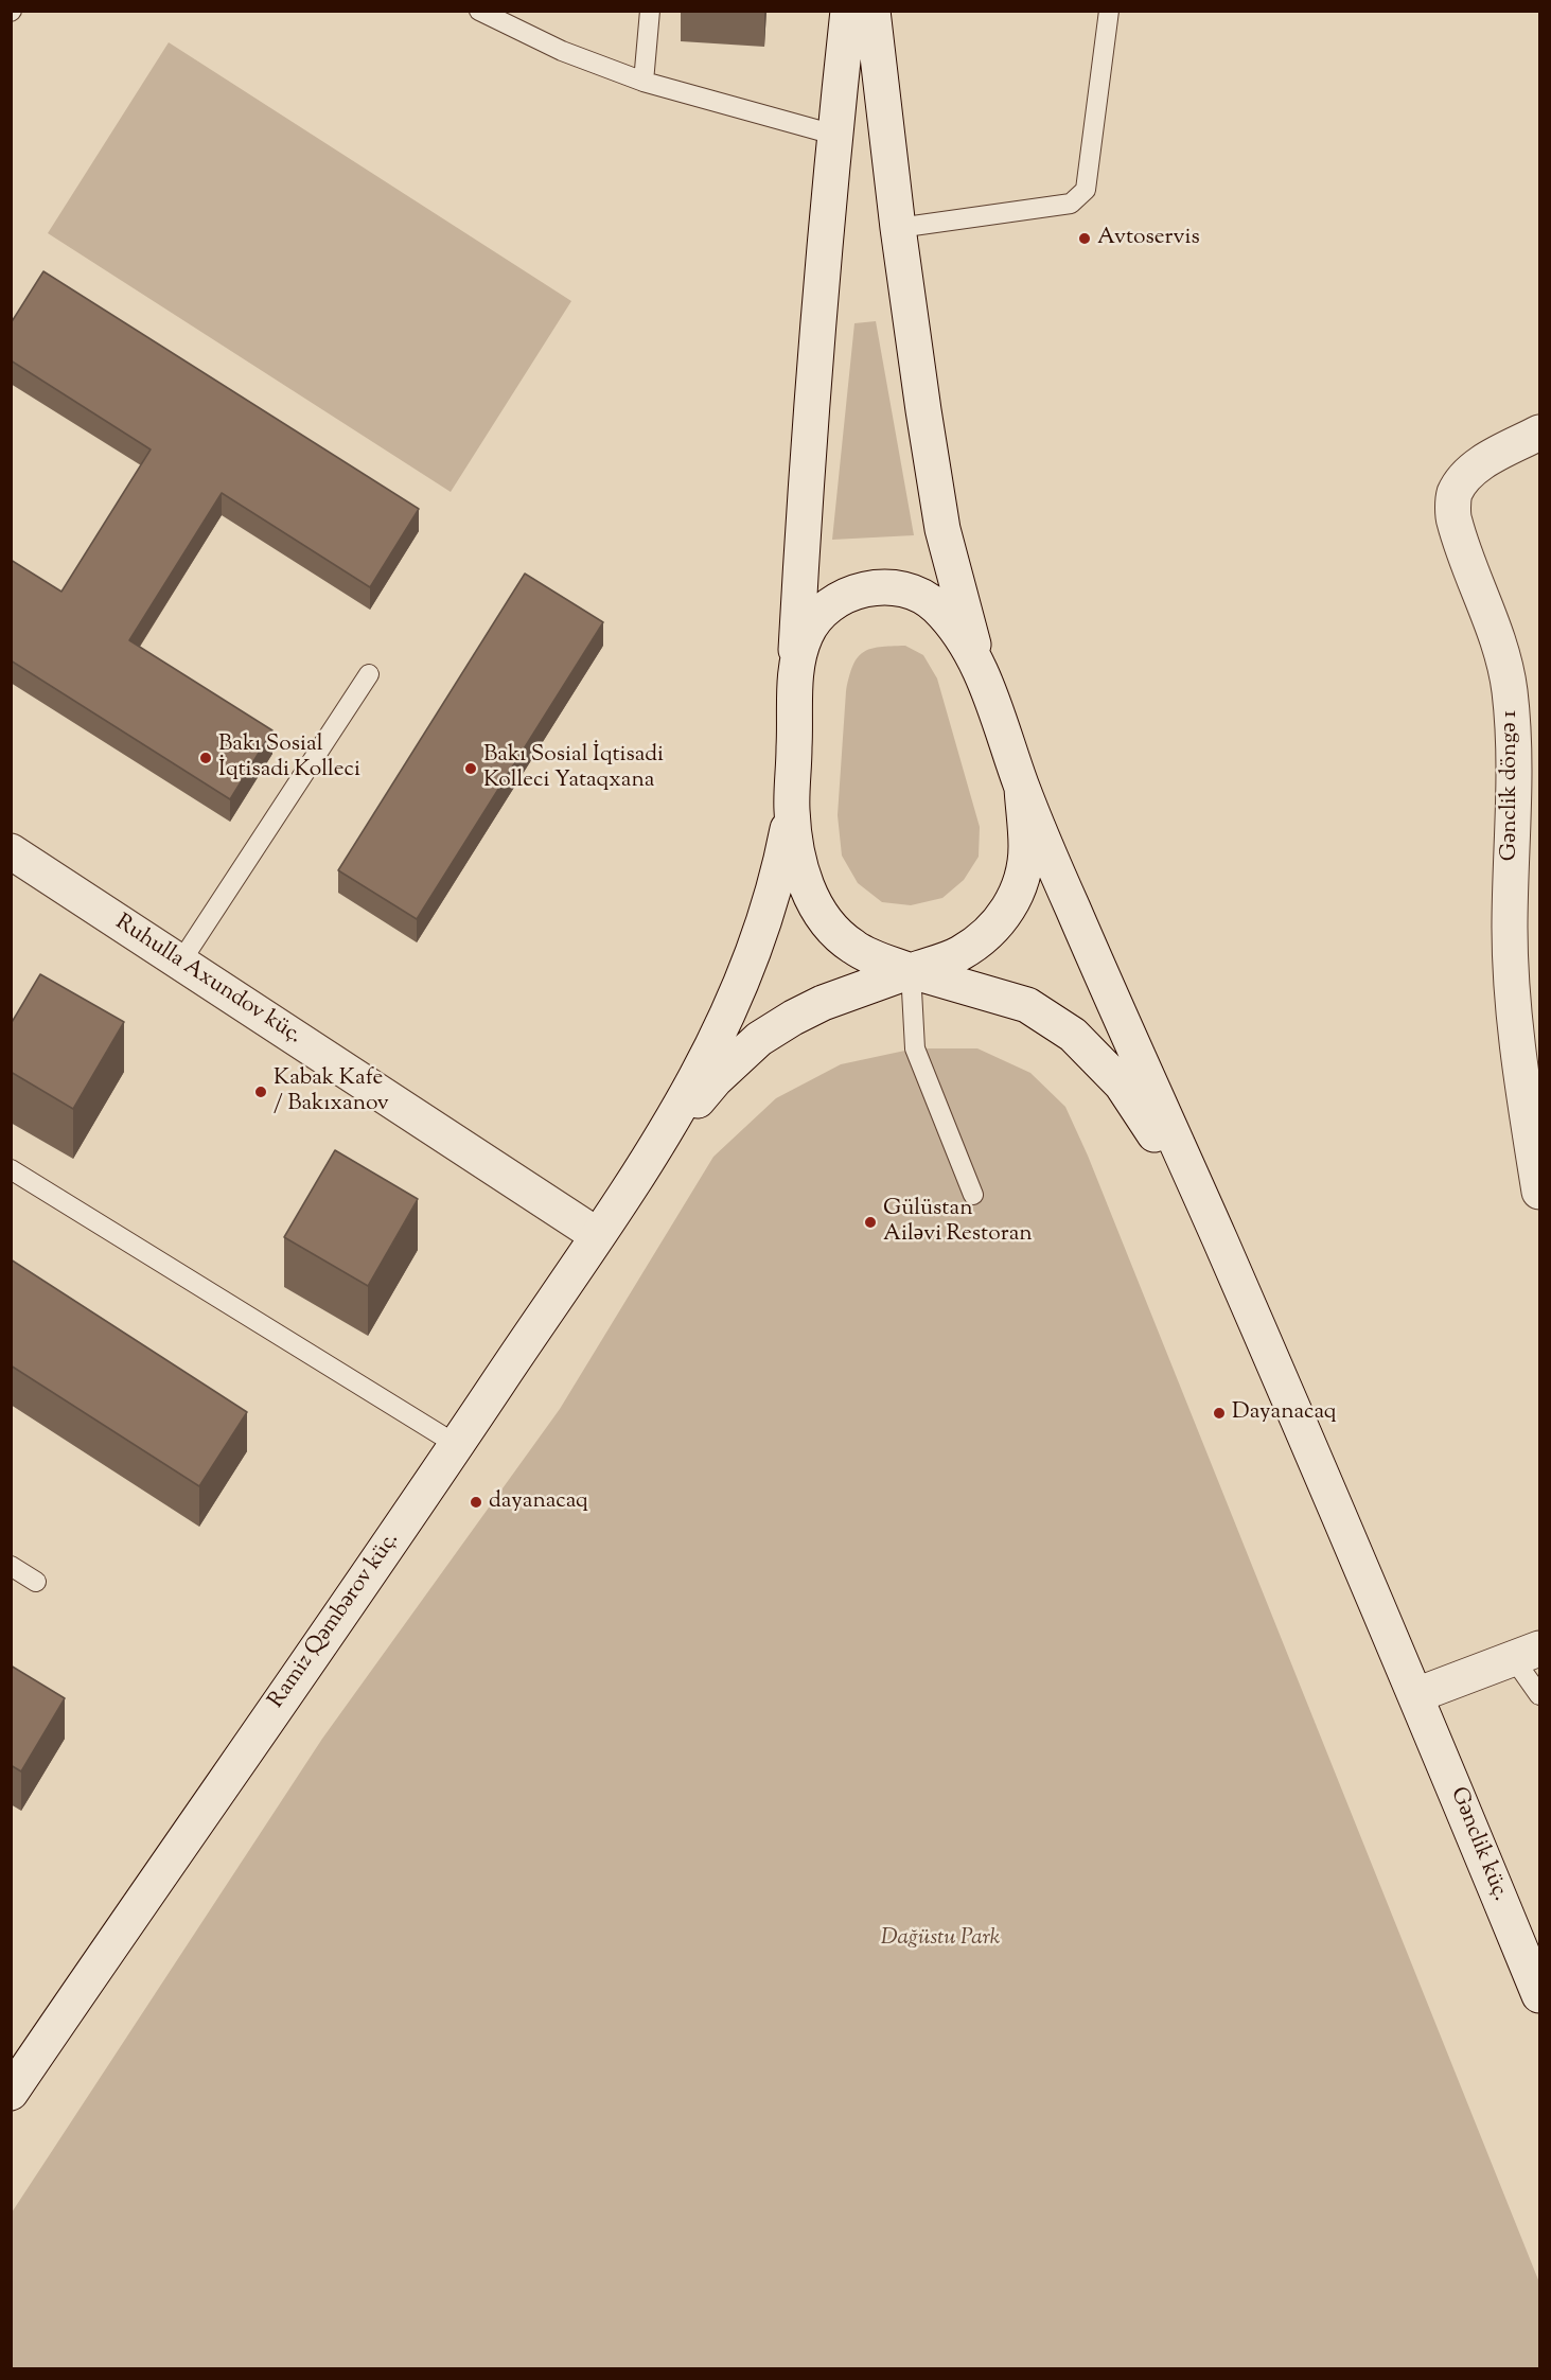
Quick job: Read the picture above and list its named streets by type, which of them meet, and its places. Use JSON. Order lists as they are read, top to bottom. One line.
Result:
{"streets":{"main road":["Gənclik döngə 1","Ruhulla Axundov küç.","Ramiz Qəmbərov küç.","Gənclik küç."]},"crossings":[["Ruhulla Axundov küç.","Ramiz Qəmbərov küç."]],"parks":["Dağüstu Park"],"places":["Avtoservis","Bakı Sosial İqtisadi Kolleci","Bakı Sosial İqtisadi Kolleci Yataqxana","Kabak Kafe / Bakıxanov","Gülüstan Ailəvi Restoran","Dayanacaq","dayanacaq"]}
